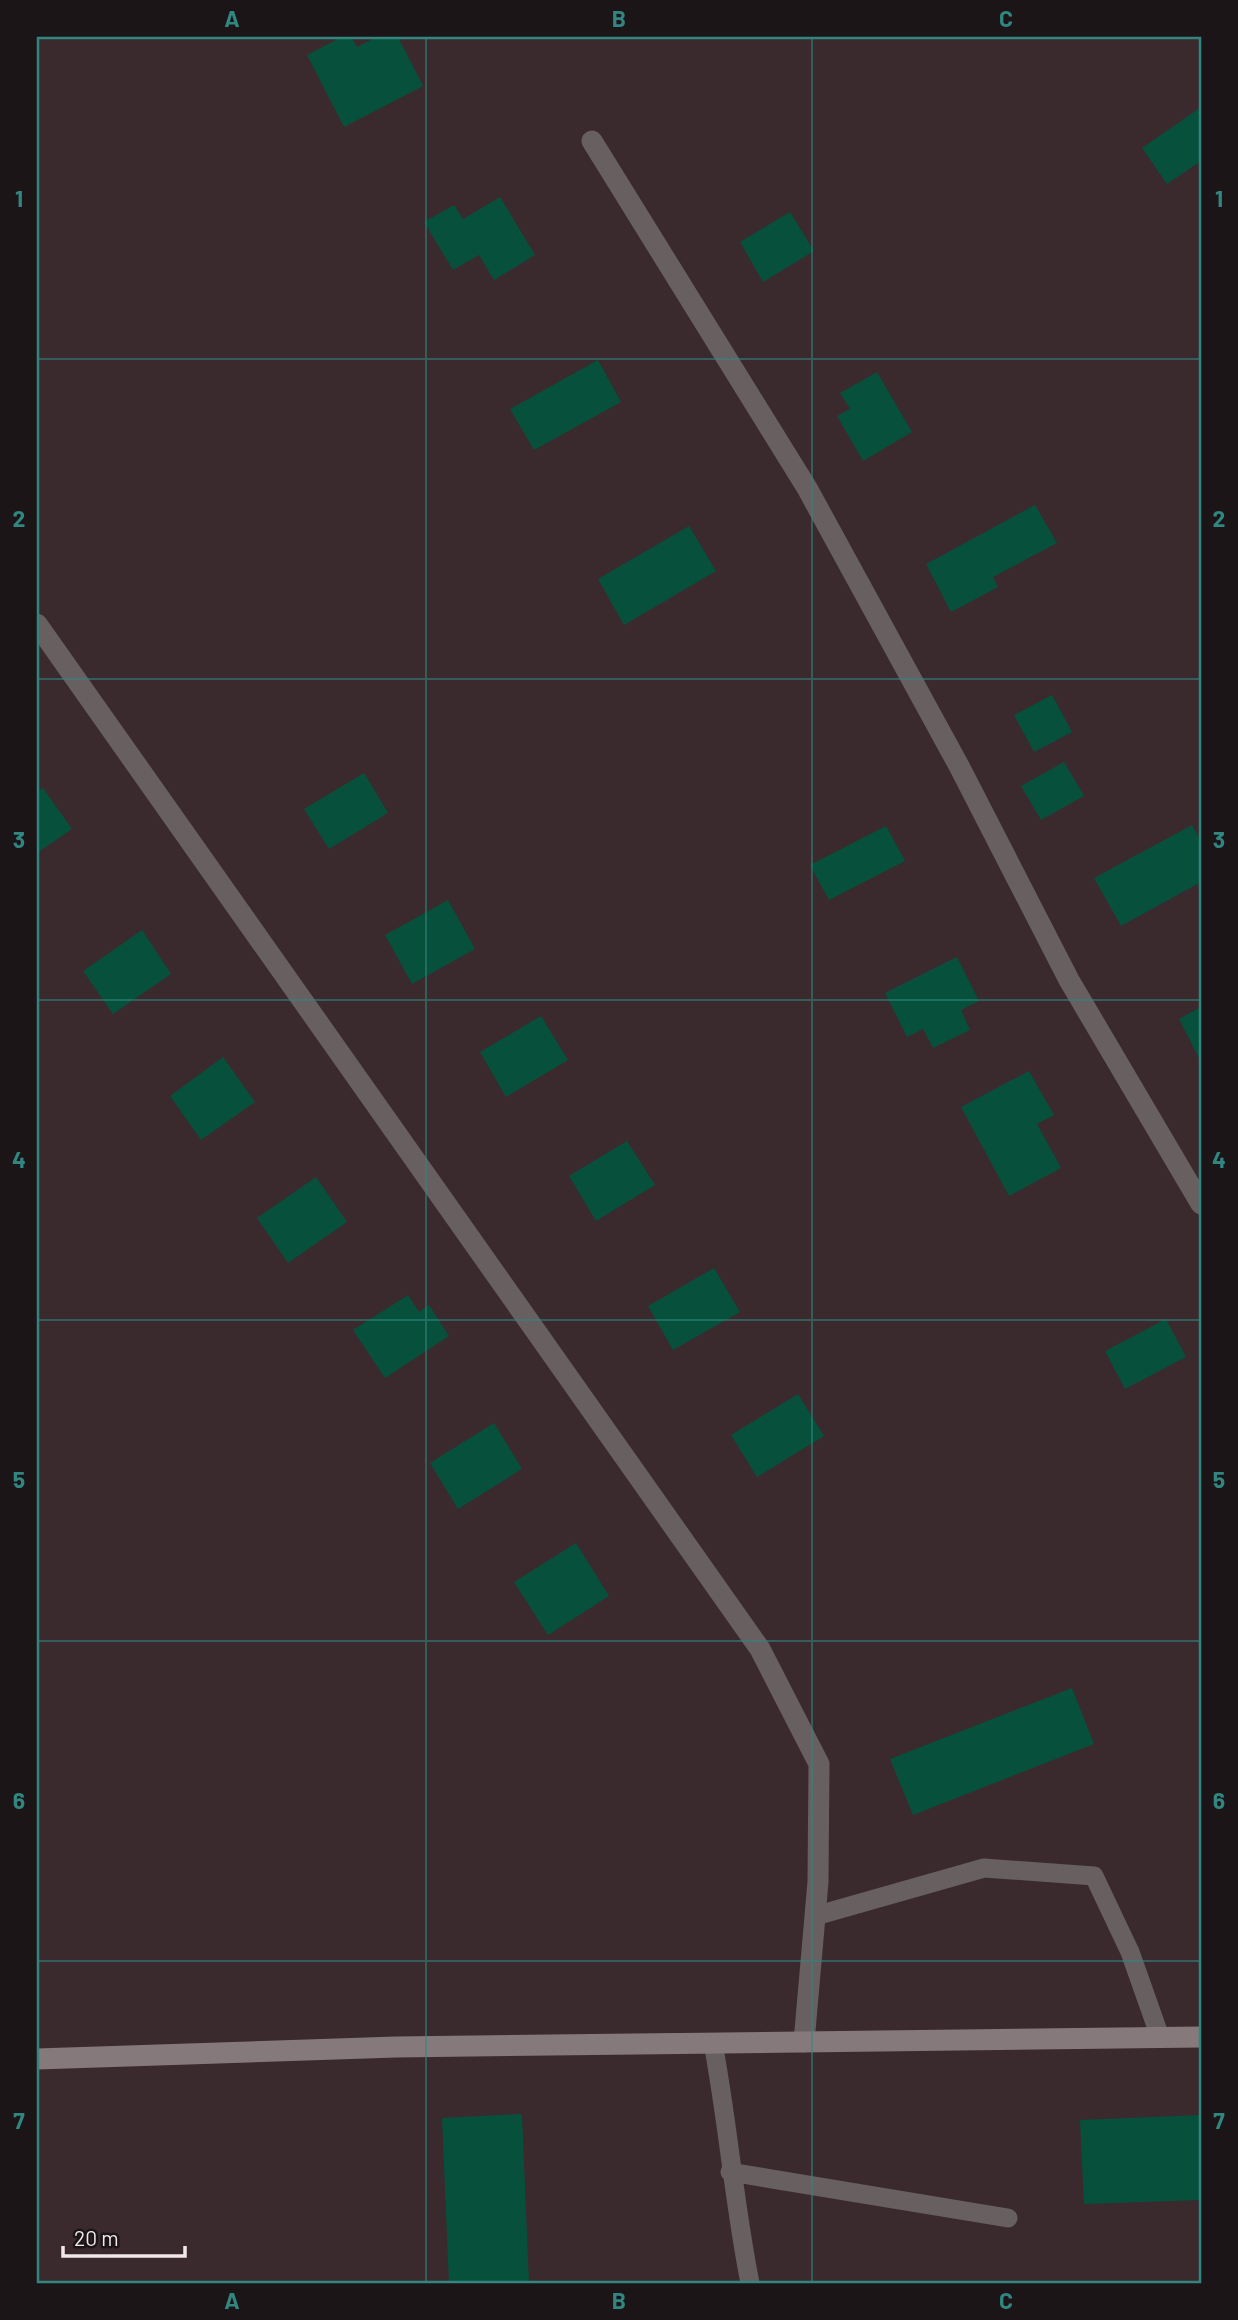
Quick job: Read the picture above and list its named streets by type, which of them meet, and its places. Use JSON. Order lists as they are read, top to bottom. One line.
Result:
{"scale_bar":"20 m","grid":{"columns":["A","B","C"],"rows":["1","2","3","4","5","6","7"]}}
